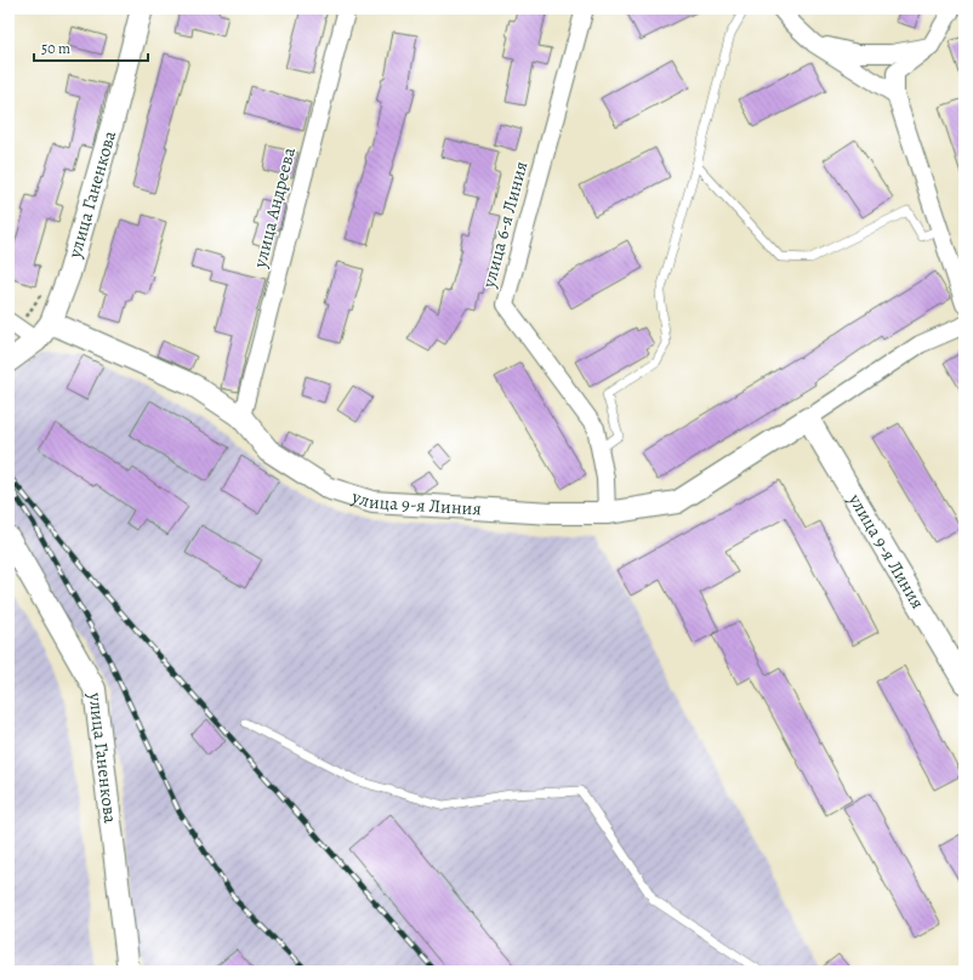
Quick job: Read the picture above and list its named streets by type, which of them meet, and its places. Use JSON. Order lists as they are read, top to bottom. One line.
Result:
{"streets":{"street":["улица Ганенкова","улица Андреева","улица 6-я Линия","улица 9-я Линия"]},"crossings":[["улица Ганенкова","улица 9-я Линия"],["улица Андреева","улица 9-я Линия"],["улица 6-я Линия","улица 9-я Линия"]],"scale_bar":"50 m"}
